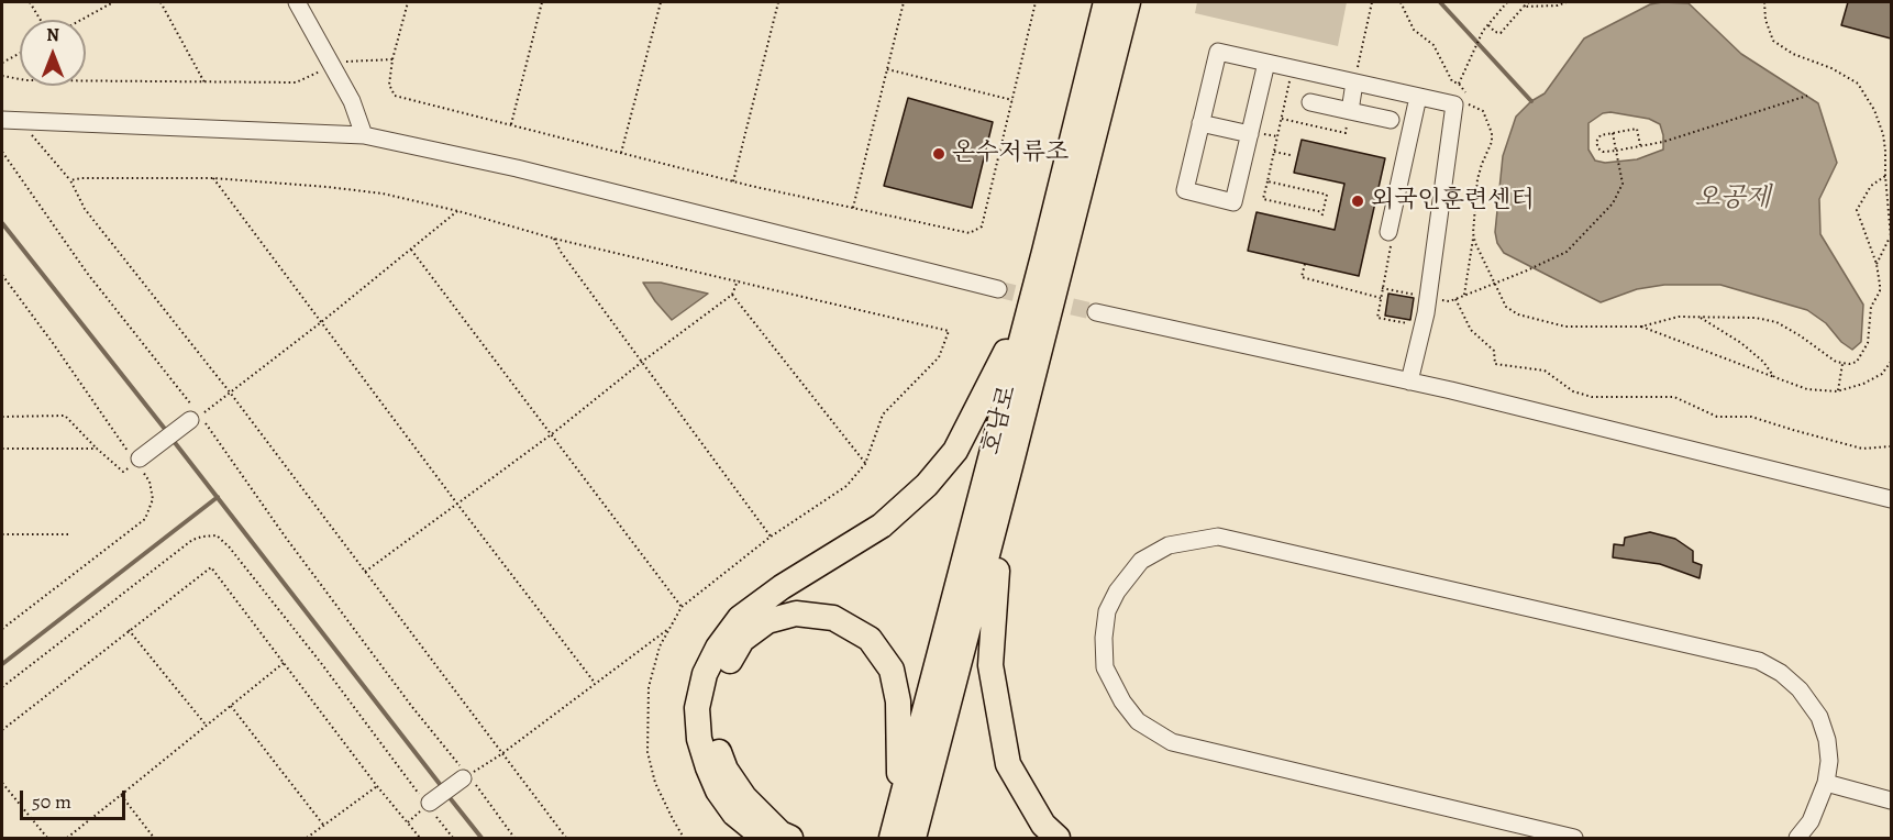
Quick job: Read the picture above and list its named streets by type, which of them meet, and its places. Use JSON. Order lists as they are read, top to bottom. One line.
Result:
{"streets":{"highway":["호남로"]},"water":["오공제"],"places":["온수저류조","외국인훈련센터"],"scale_bar":"50 m","north":"top"}
